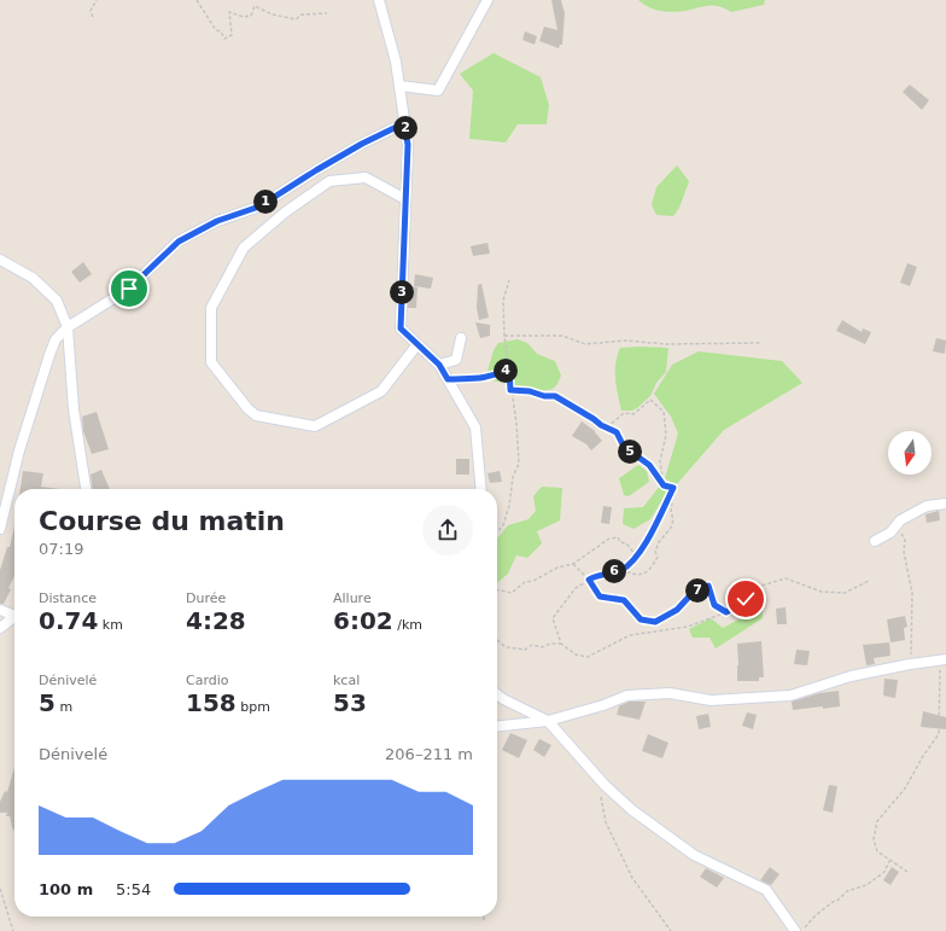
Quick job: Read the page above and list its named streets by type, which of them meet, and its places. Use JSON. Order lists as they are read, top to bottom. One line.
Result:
{"north":"bottom","page":{"pins":["2","1","3","4","5","6","7"],"heading":["Course du matin","07:19"],"stats":[["Distance","0.74 km"],["Durée","4:28"],["Allure","6:02 /km"],["Dénivelé","5 m"],["Cardio","158 bpm"],["kcal","53"]],"chart":["Dénivelé","206–211 m"],"list":[{"name":"100 m","note":"5:54"}]}}
